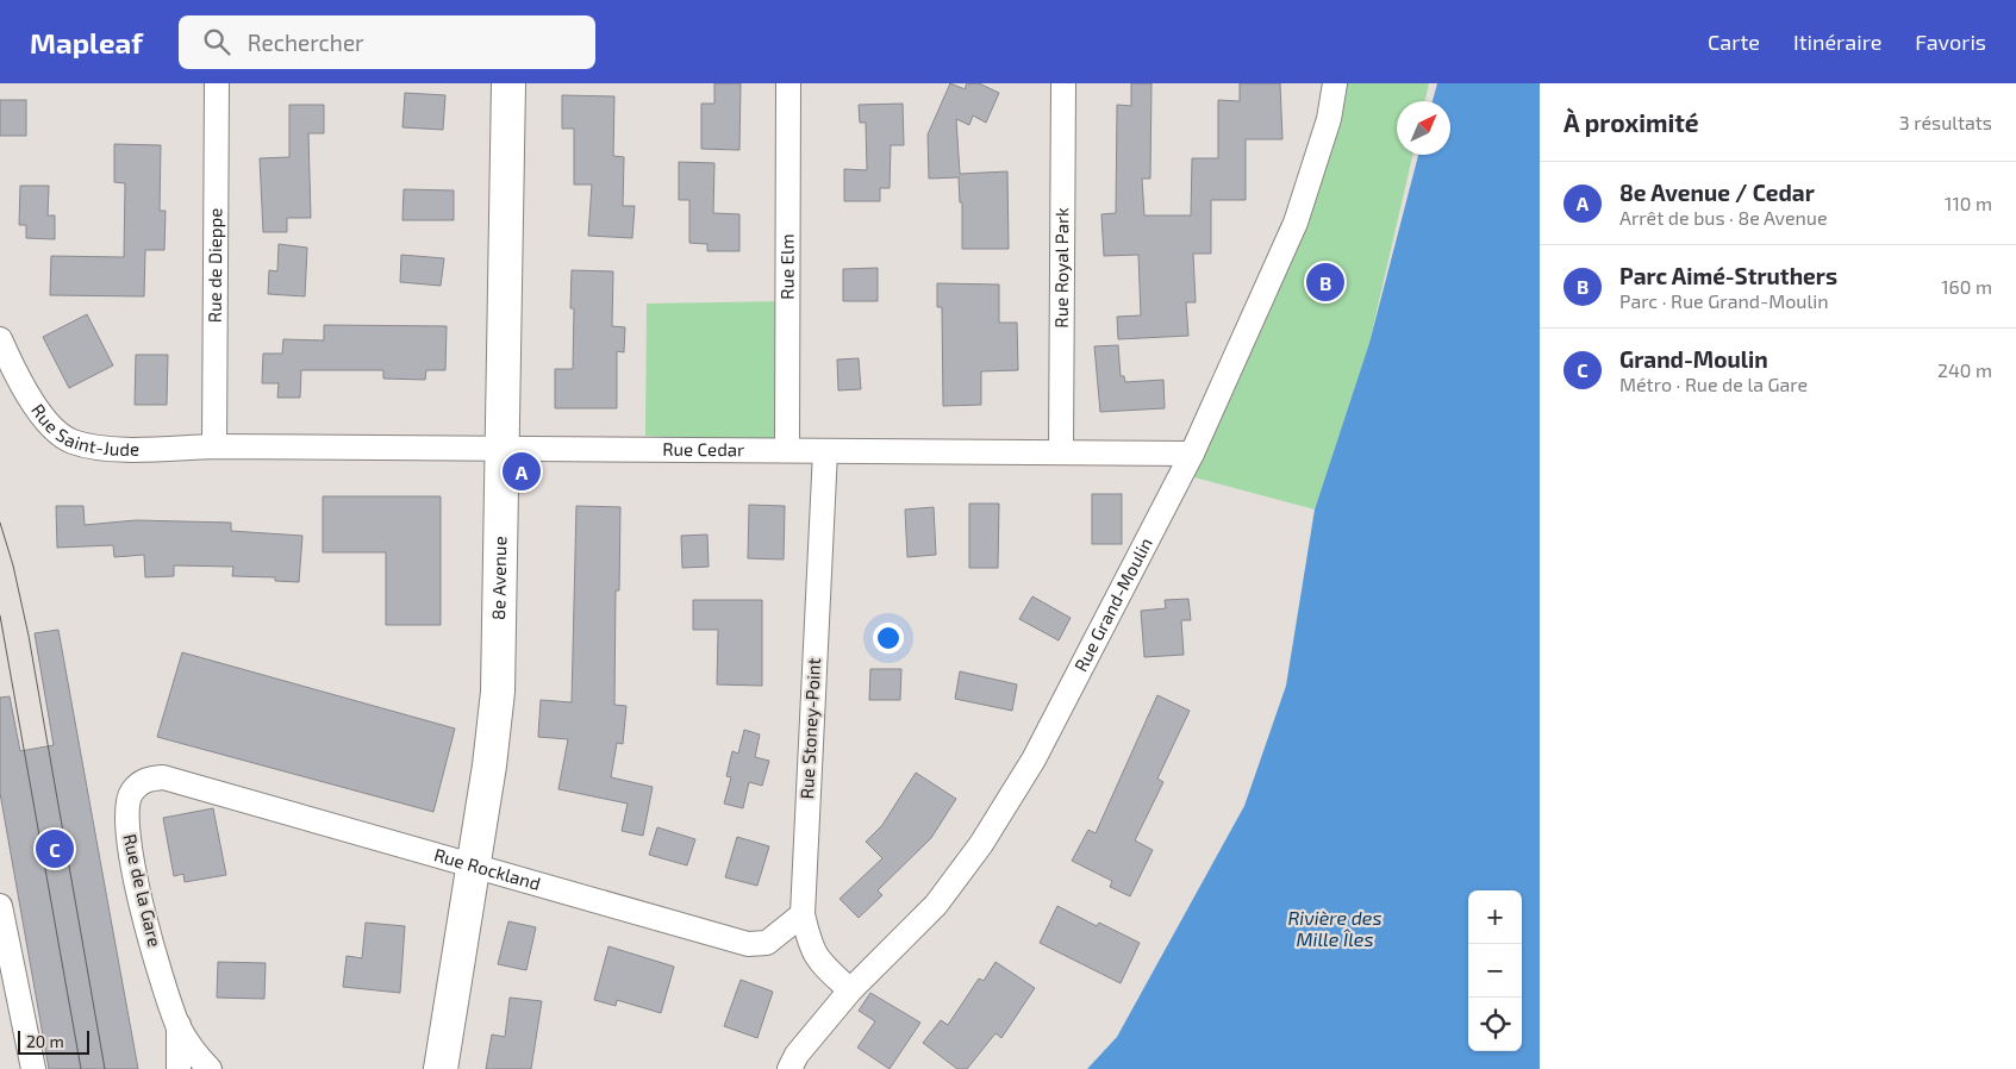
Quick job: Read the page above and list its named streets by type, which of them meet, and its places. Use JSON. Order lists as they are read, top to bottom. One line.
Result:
{"streets":{"street":["Rue de Dieppe","Rue Elm","Rue Royal Park","Rue Saint-Jude","Rue Cedar","8e Avenue","Rue Grand-Moulin","Rue Stoney-Point","Rue Rockland","Rue de la Gare"]},"crossings":[["Rue de Dieppe","Rue Saint-Jude"],["Rue de Dieppe","Rue Cedar"],["Rue Elm","Rue Cedar"],["Rue Royal Park","Rue Cedar"],["Rue Saint-Jude","Rue Cedar"],["Rue Cedar","8e Avenue"],["Rue Cedar","Rue Grand-Moulin"],["Rue Cedar","Rue Stoney-Point"],["8e Avenue","Rue Rockland"],["Rue Grand-Moulin","Rue Stoney-Point"],["Rue Stoney-Point","Rue Rockland"],["Rue Rockland","Rue de la Gare"]],"water":["Rivière des Mille Îles"],"scale_bar":"20 m","north":"top right","page":{"header":"Mapleaf","search":"Rechercher","nav":["Carte","Itinéraire","Favoris"],"heading":["À proximité","3 résultats"],"list":[{"mark":"A","name":"8e Avenue / Cedar","note":"Arrêt de bus · 8e Avenue","value":"110 m"},{"mark":"B","name":"Parc Aimé-Struthers","note":"Parc · Rue Grand-Moulin","value":"160 m"},{"mark":"C","name":"Grand-Moulin","note":"Métro · Rue de la Gare","value":"240 m"}],"pins":["B","A","C"],"map_buttons":["+","−"],"scale":"20 m"}}
